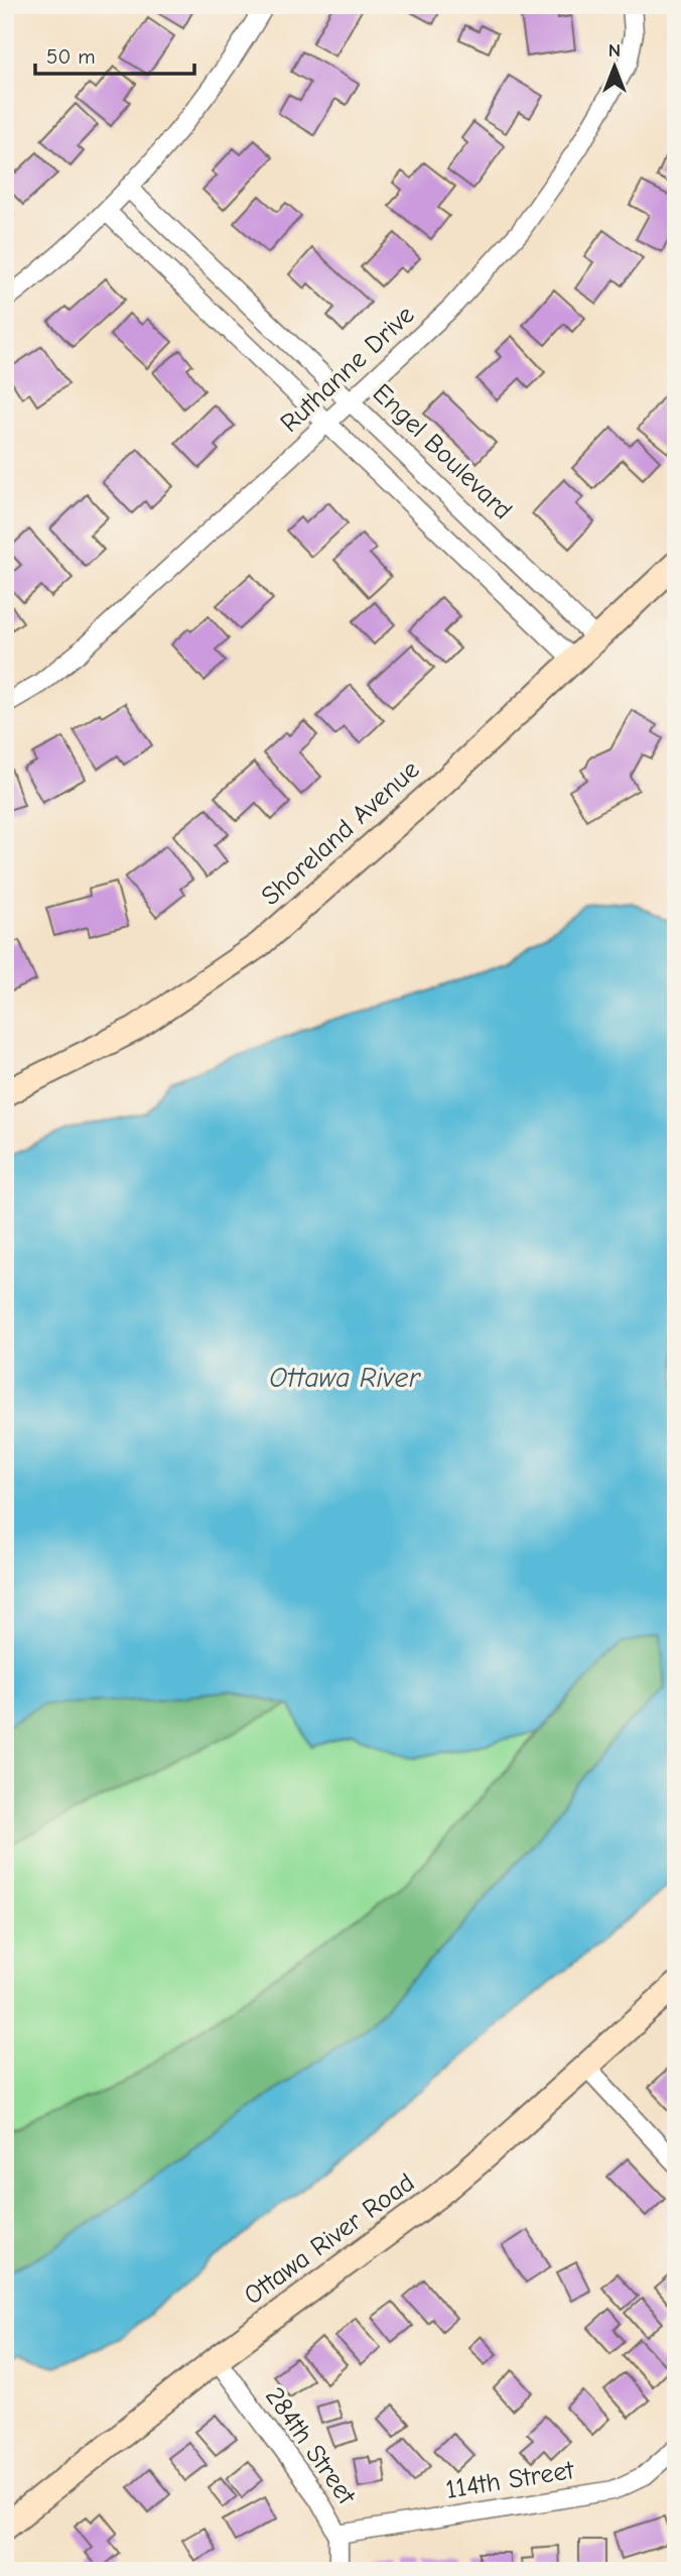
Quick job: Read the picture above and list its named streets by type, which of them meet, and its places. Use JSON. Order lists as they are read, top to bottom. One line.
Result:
{"streets":{"street":["Ruthanne Drive","Engel Boulevard","Shoreland Avenue","Ottawa River Road","284th Street","114th Street"]},"crossings":[["Ruthanne Drive","Engel Boulevard"],["Engel Boulevard","Shoreland Avenue"],["Ottawa River Road","284th Street"],["284th Street","114th Street"]],"water":["Ottawa River"],"scale_bar":"50 m","north":"top"}
